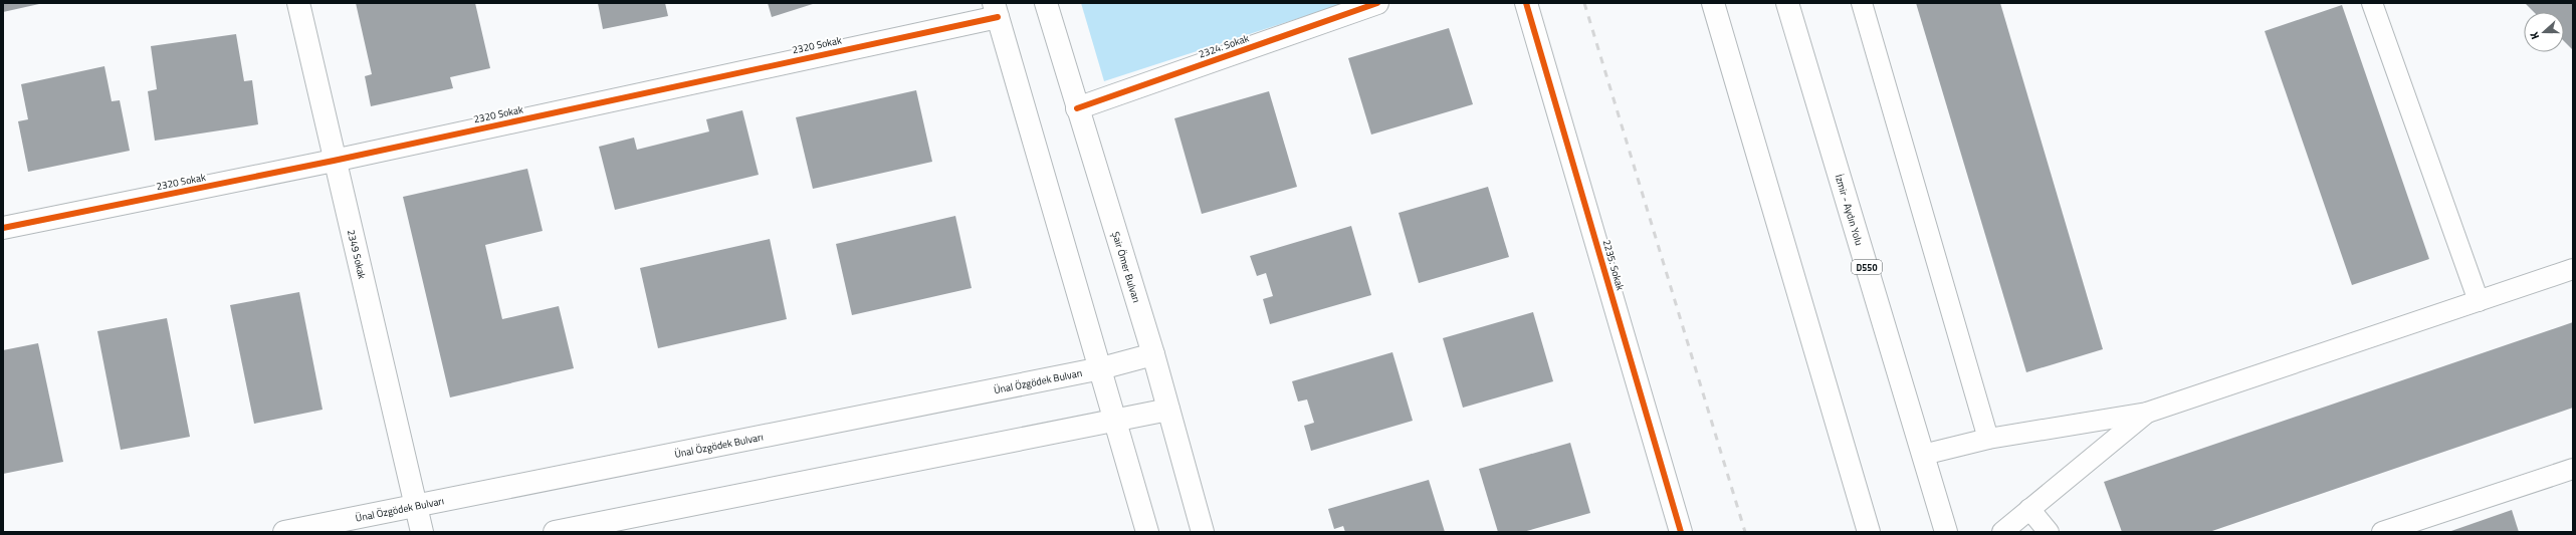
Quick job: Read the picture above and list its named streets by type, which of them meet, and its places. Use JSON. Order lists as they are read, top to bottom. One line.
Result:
{"streets":{"main road":["2320 Sokak","2324. Sokak","İzmir - Aydın Yolu","2349 Sokak","2235. Sokak","Şair Ömer Bulvarı","D550","Ünal Özgödek Bulvarı"]},"crossings":[["2320 Sokak","2349 Sokak"],["2324. Sokak","Şair Ömer Bulvarı"],["2349 Sokak","Ünal Özgödek Bulvarı"],["Şair Ömer Bulvarı","Ünal Özgödek Bulvarı"]],"north":"left"}
